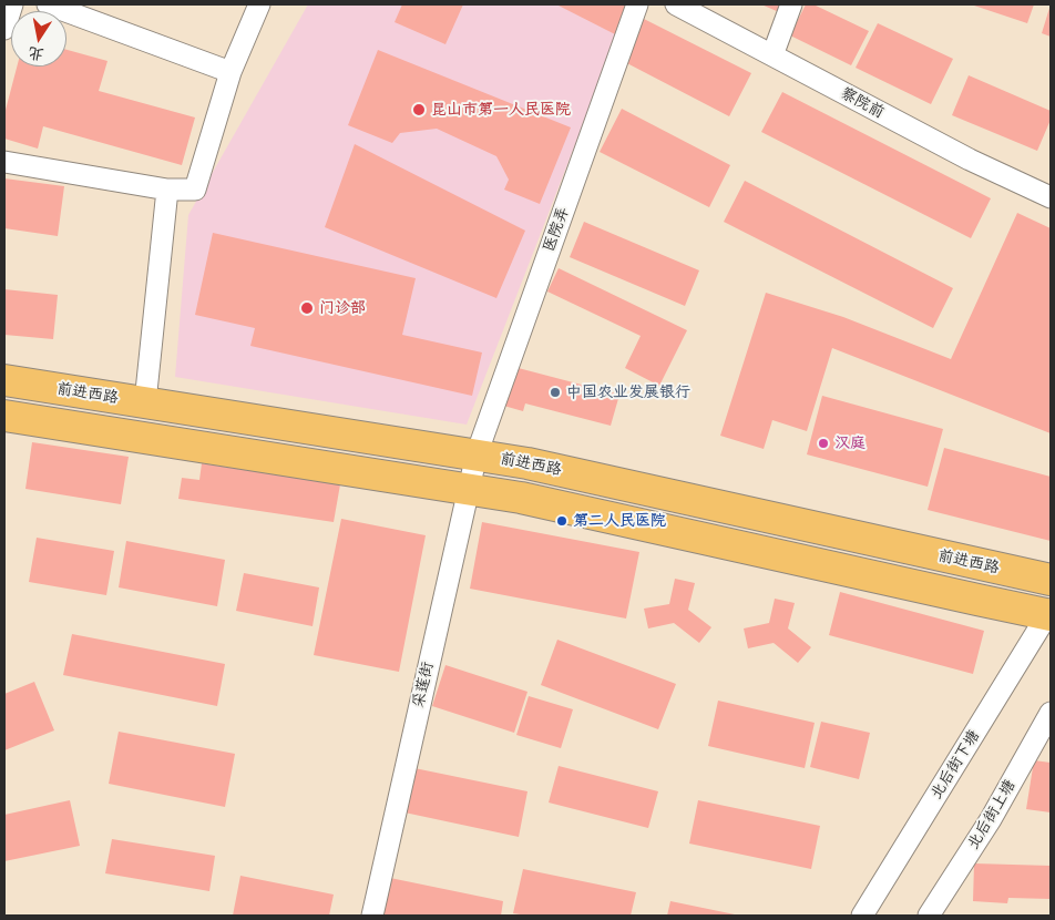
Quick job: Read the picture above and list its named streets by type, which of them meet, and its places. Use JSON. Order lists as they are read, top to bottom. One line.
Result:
{"streets":{"main road":["前进西路"],"street":["察院前","医院弄","采莲街","北后街下塘","北后街上塘"]},"crossings":[["医院弄","前进西路"],["医院弄","采莲街"],["前进西路","采莲街"]],"places":["昆山市第一人民医院","门诊部","中国农业发展银行","汉庭","第二人民医院"],"north":"bottom"}
